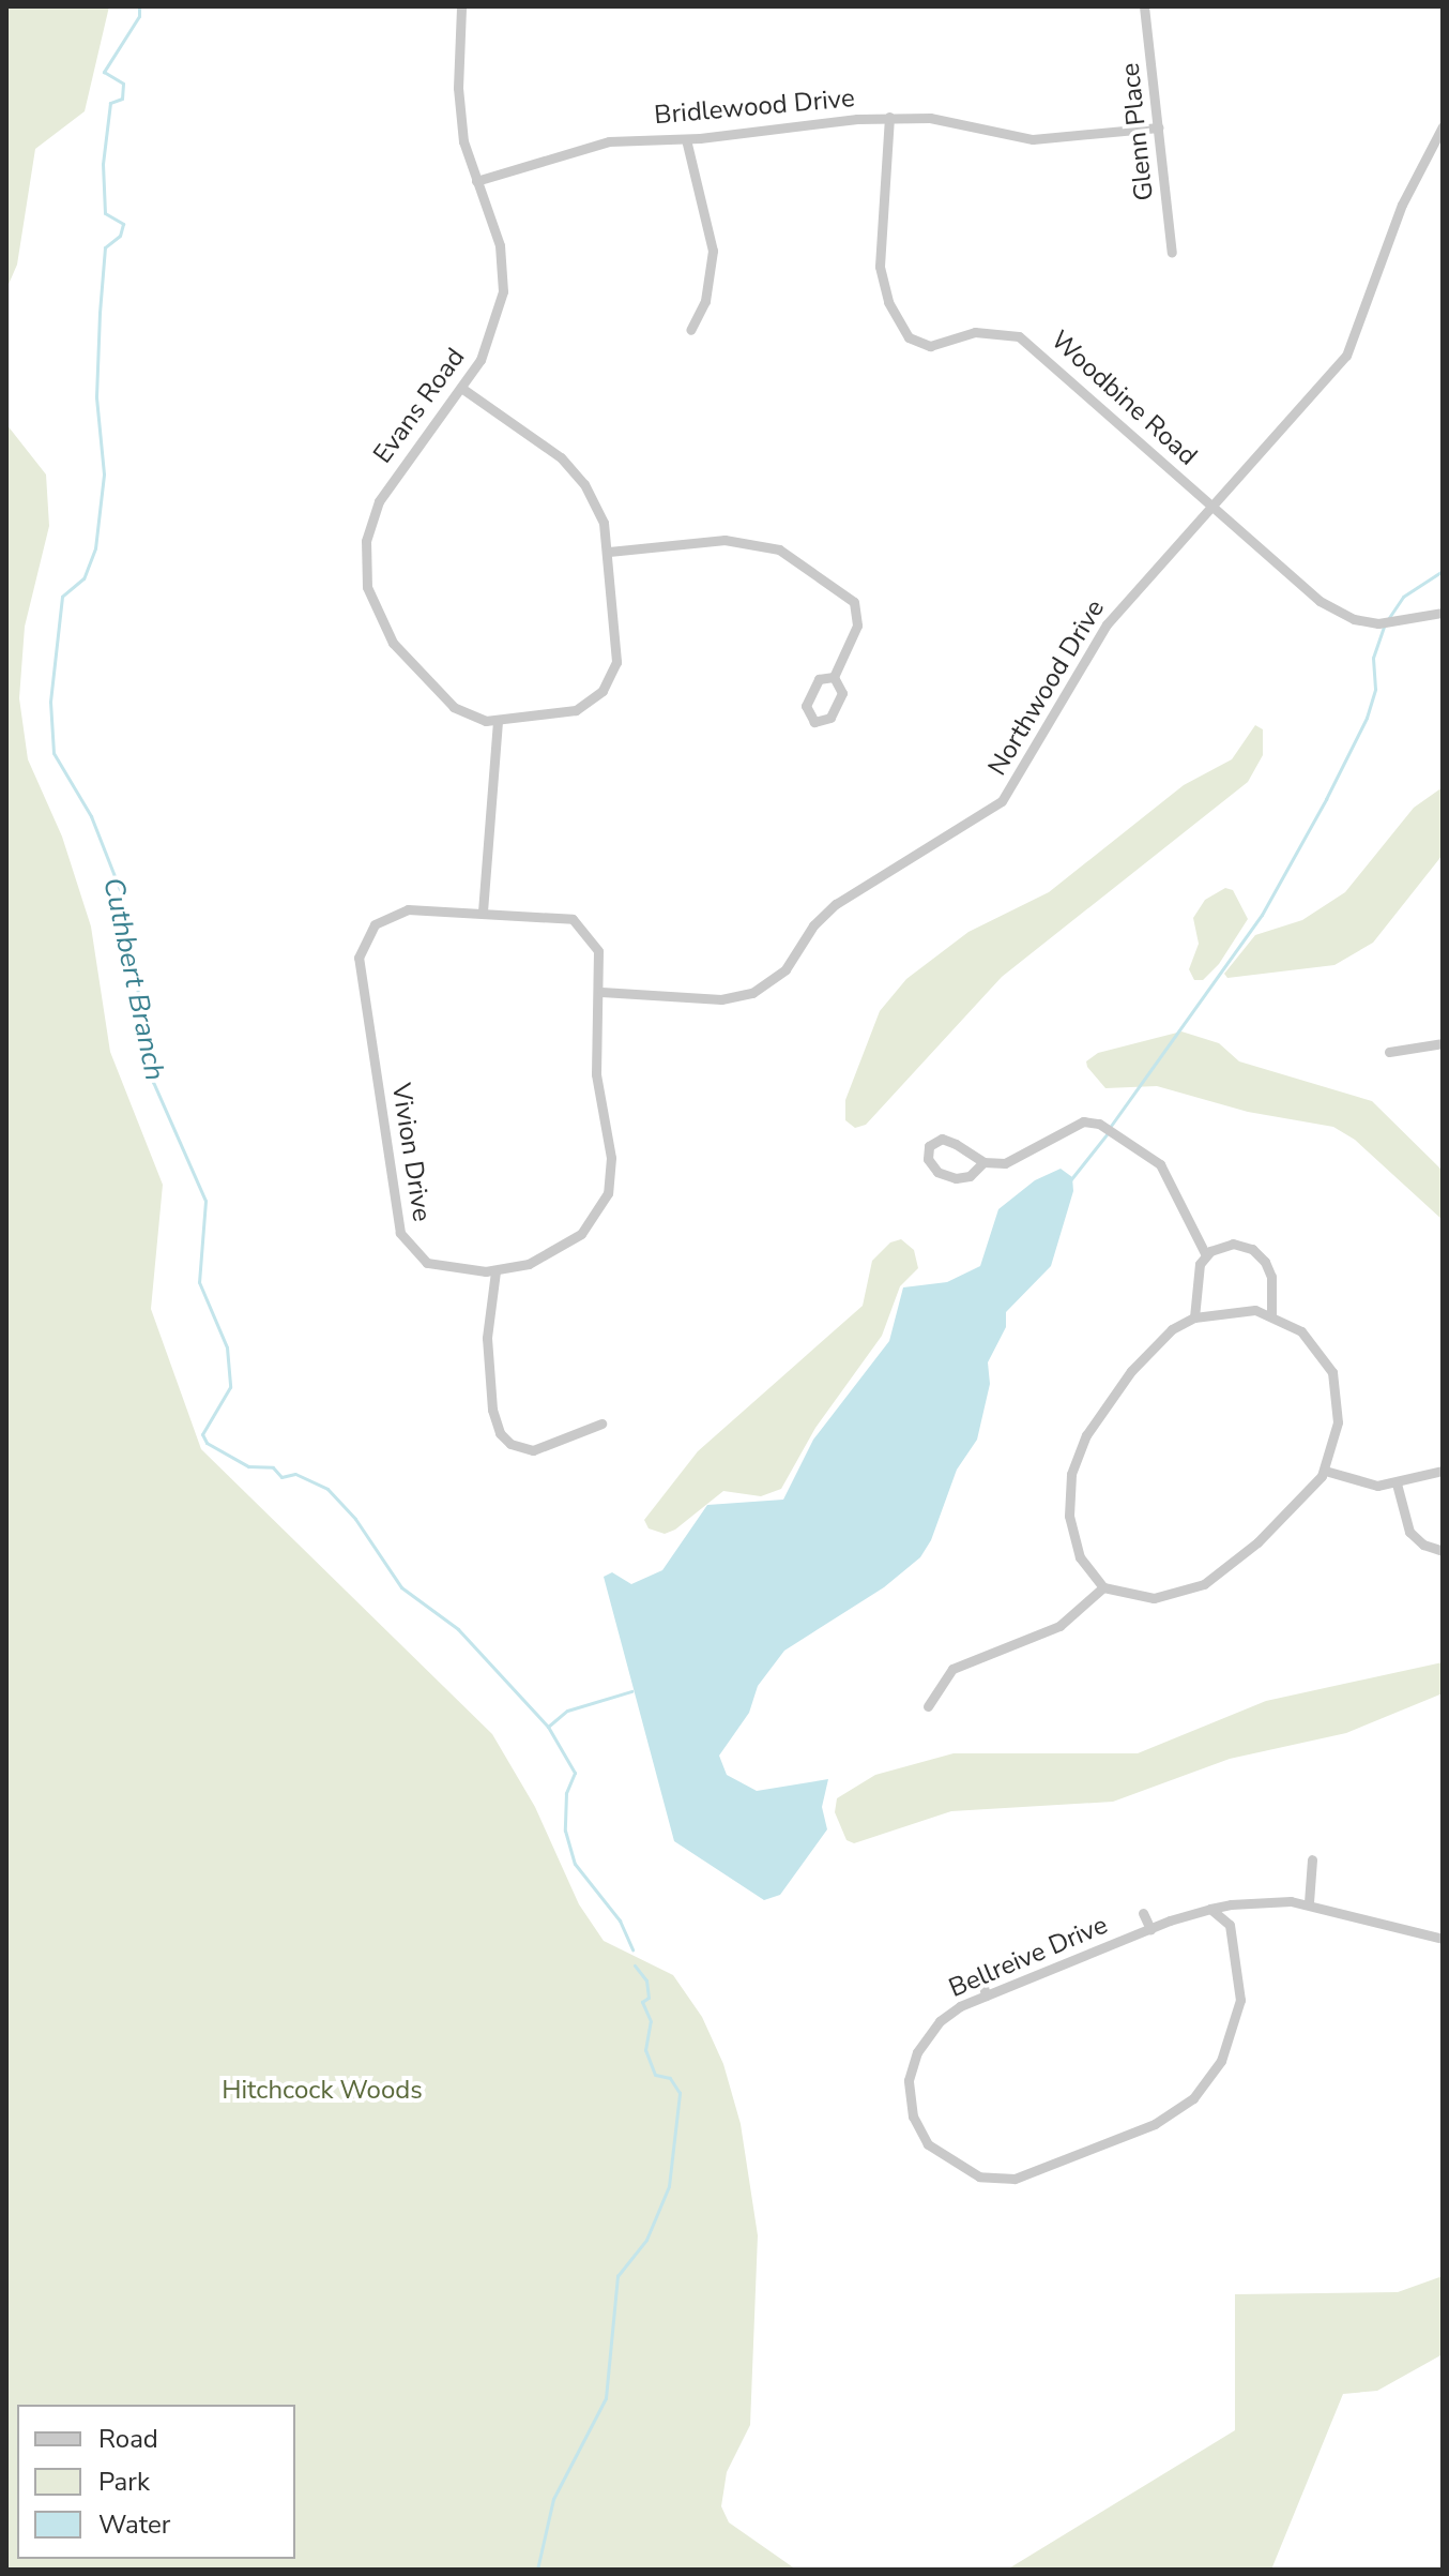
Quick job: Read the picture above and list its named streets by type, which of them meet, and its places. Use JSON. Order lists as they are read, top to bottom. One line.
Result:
{"streets":{"street":["Bridlewood Drive","Glenn Place","Woodbine Road","Evans Road","Northwood Drive","Vivion Drive","Bellreive Drive"]},"crossings":[["Bridlewood Drive","Glenn Place"],["Bridlewood Drive","Woodbine Road"],["Bridlewood Drive","Evans Road"],["Woodbine Road","Northwood Drive"],["Northwood Drive","Vivion Drive"]],"water":["Cuthbert Branch"],"parks":["Hitchcock Woods"],"legend":["Road","Park","Water"]}
